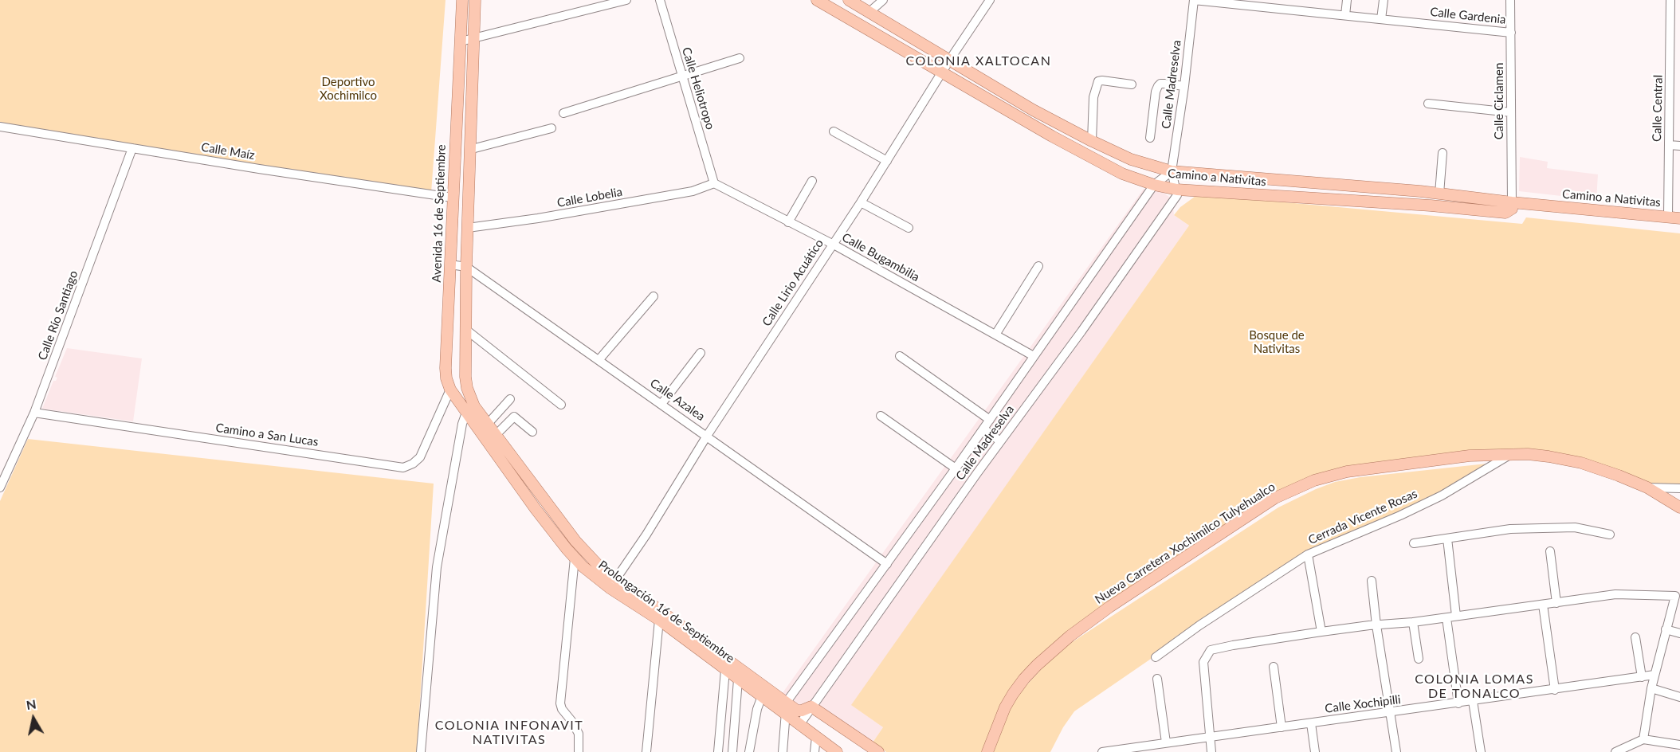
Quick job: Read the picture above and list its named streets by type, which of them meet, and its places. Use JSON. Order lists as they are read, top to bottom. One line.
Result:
{"streets":{"main road":["Camino a Nativitas","Avenida 16 de Septiembre","Nueva Carretera Xochimilco Tulyehualco","Prolongación 16 de Septiembre"],"street":["Calle Gardenia","Calle Madreselva","Calle Heliotropo","Calle Ciclamen","Calle Central","Calle Maíz","Calle Lobelia","Calle Bugambilia","Calle Lirio Acuático","Calle Río Santiago","Calle Azalea","Camino a San Lucas","Cerrada Vicente Rosas","Calle Xochipilli"]},"crossings":[["Calle Gardenia","Calle Madreselva"],["Calle Gardenia","Calle Ciclamen"],["Calle Madreselva","Camino a Nativitas"],["Calle Madreselva","Calle Bugambilia"],["Calle Madreselva","Calle Azalea"],["Calle Madreselva","Prolongación 16 de Septiembre"],["Calle Heliotropo","Calle Lobelia"],["Calle Heliotropo","Calle Bugambilia"],["Calle Ciclamen","Camino a Nativitas"],["Calle Central","Camino a Nativitas"],["Calle Maíz","Avenida 16 de Septiembre"],["Calle Maíz","Calle Río Santiago"],["Camino a Nativitas","Calle Lirio Acuático"],["Calle Lobelia","Calle Bugambilia"],["Avenida 16 de Septiembre","Calle Azalea"],["Avenida 16 de Septiembre","Camino a San Lucas"],["Avenida 16 de Septiembre","Prolongación 16 de Septiembre"],["Calle Bugambilia","Calle Lirio Acuático"],["Calle Lirio Acuático","Calle Azalea"],["Calle Lirio Acuático","Prolongación 16 de Septiembre"],["Calle Río Santiago","Camino a San Lucas"],["Cerrada Vicente Rosas","Nueva Carretera Xochimilco Tulyehualco"]],"districts":["COLONIA XALTOCAN","COLONIA LOMAS DE TONALCO","COLONIA INFONAVIT NATIVITAS"],"parks":["Deportivo Xochimilco","Bosque de Nativitas"],"north":"top"}
